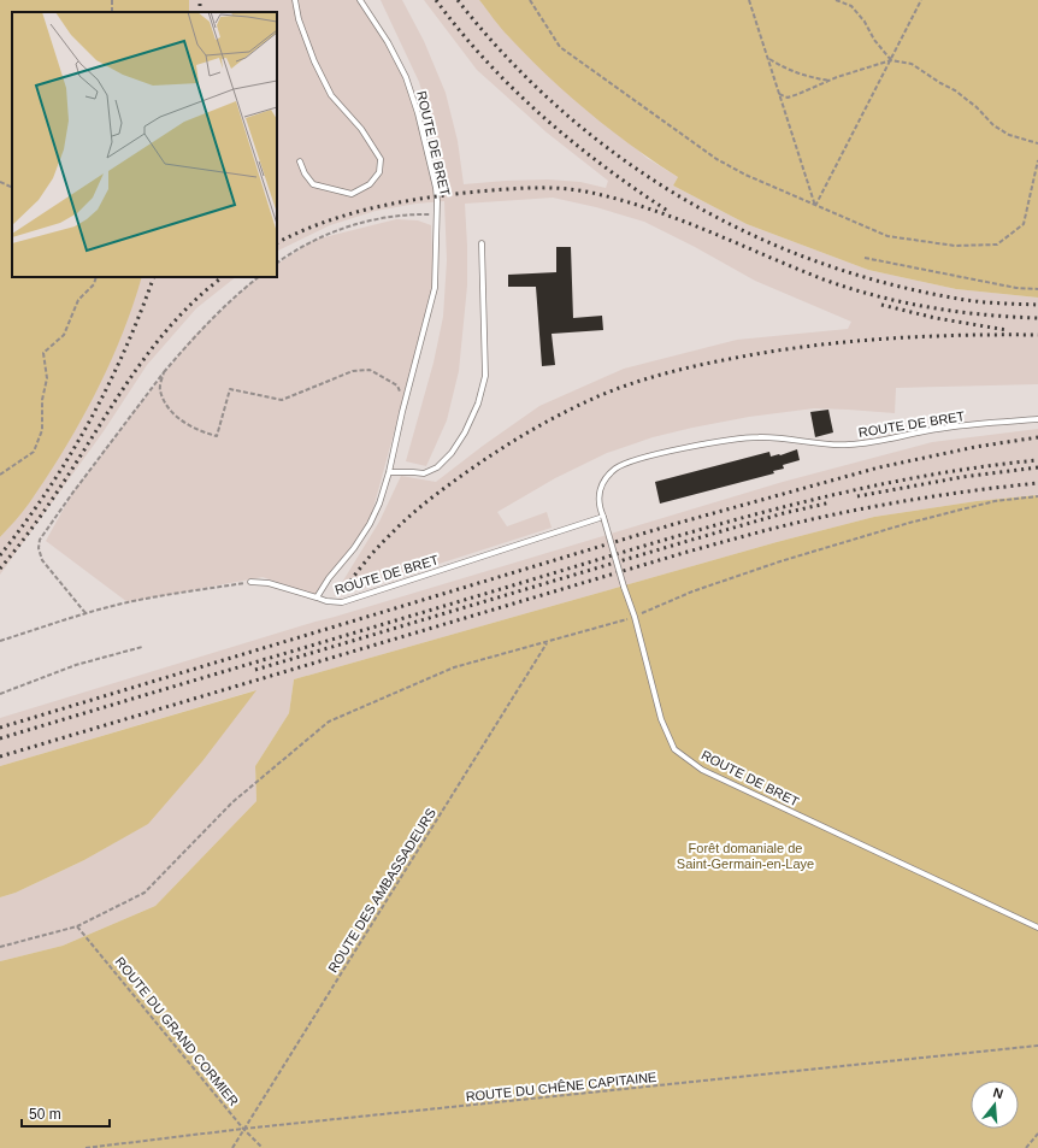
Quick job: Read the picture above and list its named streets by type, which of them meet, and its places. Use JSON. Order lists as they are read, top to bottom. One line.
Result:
{"streets":{"lane":["ROUTE DE BRET"],"path":["ROUTE DES AMBASSADEURS","ROUTE DU GRAND CORMIER","ROUTE DU CHÊNE CAPITAINE"]},"crossings":[["ROUTE DES AMBASSADEURS","ROUTE DU GRAND CORMIER"],["ROUTE DES AMBASSADEURS","ROUTE DU CHÊNE CAPITAINE"],["ROUTE DU GRAND CORMIER","ROUTE DU CHÊNE CAPITAINE"]],"parks":["Forêt domaniale de Saint-Germain-en-Laye"],"scale_bar":"50 m","north":"top"}
